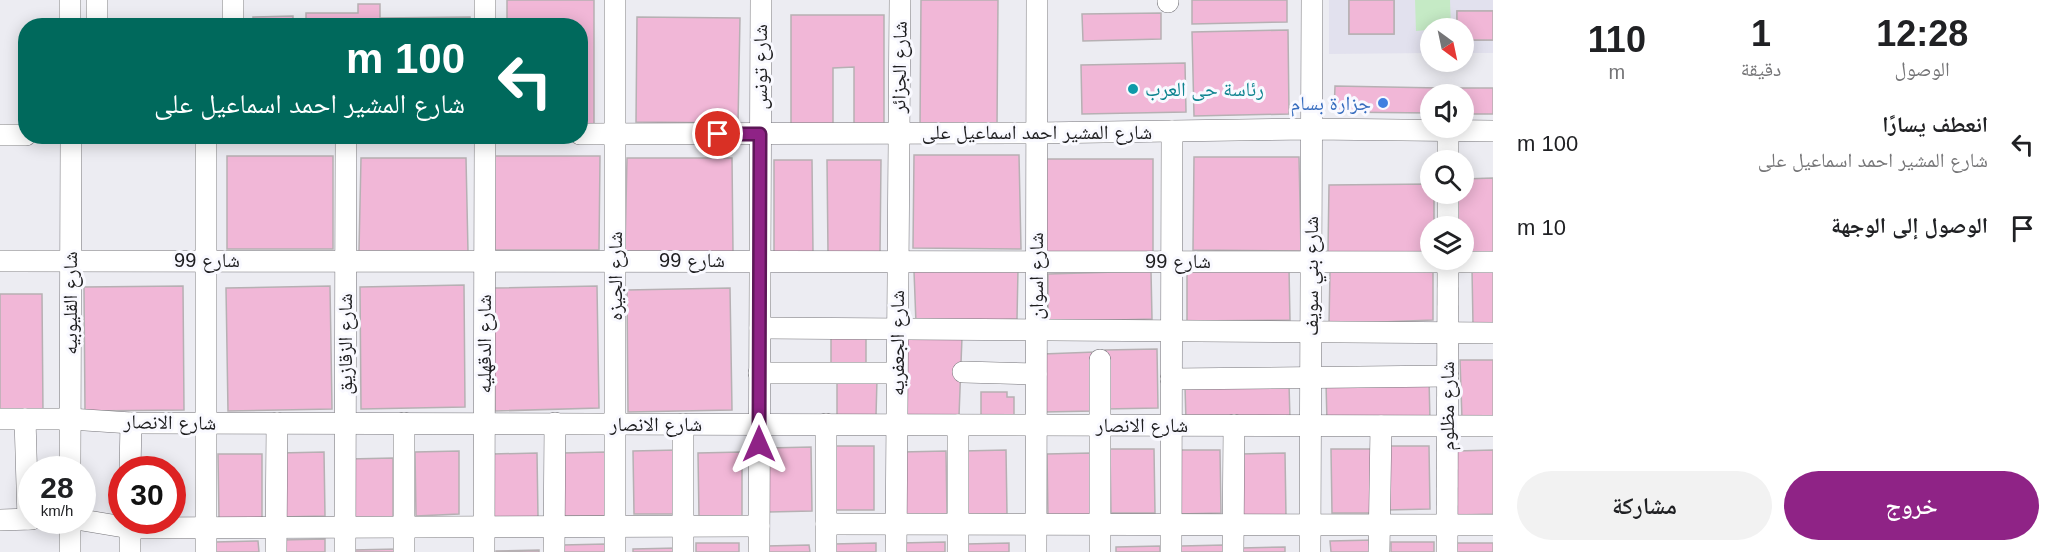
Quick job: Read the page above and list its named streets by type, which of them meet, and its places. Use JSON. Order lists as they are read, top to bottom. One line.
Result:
{"streets":{"street":["شارع تونس","شارع الجزائر","شارع المشير احمد اسماعيل على","شارع 99","شارع الجيزه","شارع اسوان","شارع بني سويف","شارع القليوبيه","شارع الجعفريه","شارع الزقازيق","شارع الدقهليه","شارع مظلوم","شارع الانصار"]},"crossings":[["شارع تونس","شارع المشير احمد اسماعيل على"],["شارع تونس","شارع 99"],["شارع تونس","شارع الانصار"],["شارع الجزائر","شارع المشير احمد اسماعيل على"],["شارع الجزائر","شارع الجعفريه"],["شارع المشير احمد اسماعيل على","شارع الجيزه"],["شارع المشير احمد اسماعيل على","شارع اسوان"],["شارع المشير احمد اسماعيل على","شارع بني سويف"],["شارع المشير احمد اسماعيل على","شارع الجعفريه"],["شارع 99","شارع الجيزه"],["شارع 99","شارع اسوان"],["شارع 99","شارع بني سويف"],["شارع 99","شارع القليوبيه"],["شارع 99","شارع الجعفريه"],["شارع 99","شارع الزقازيق"],["شارع 99","شارع الدقهليه"],["شارع الجيزه","شارع الانصار"],["شارع اسوان","شارع الانصار"],["شارع بني سويف","شارع الانصار"],["شارع القليوبيه","شارع الانصار"],["شارع الجعفريه","شارع الانصار"],["شارع الزقازيق","شارع الانصار"],["شارع الدقهليه","شارع الانصار"],["شارع مظلوم","شارع الانصار"]],"places":["رئاسة حى العرب","جزارة بسام"],"north":"bottom right","page":{"eta":["12:28","الوصول","1","دقيقة","110","m"],"turn":["100 m","شارع المشير احمد اسماعيل على"],"list":[{"name":"انعطف يسارًا","note":"شارع المشير احمد اسماعيل على","value":"100 m"},{"name":"الوصول إلى الوجهة","value":"10 m"}],"speed":"28 km/h","limit":"30","buttons":["خروج","مشاركة"]}}
